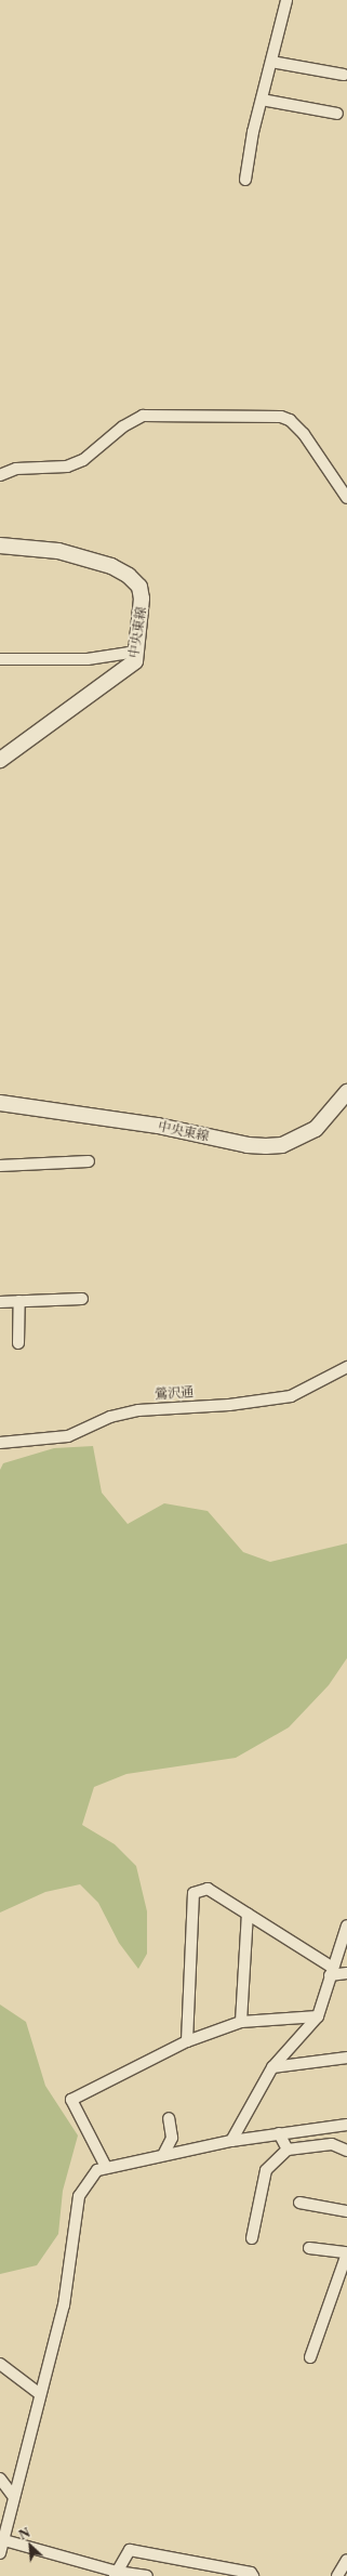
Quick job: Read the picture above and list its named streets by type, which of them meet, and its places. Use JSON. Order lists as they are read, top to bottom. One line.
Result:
{"streets":{"main road":["中央東線"],"street":["鶯沢通"]},"north":"top left"}
